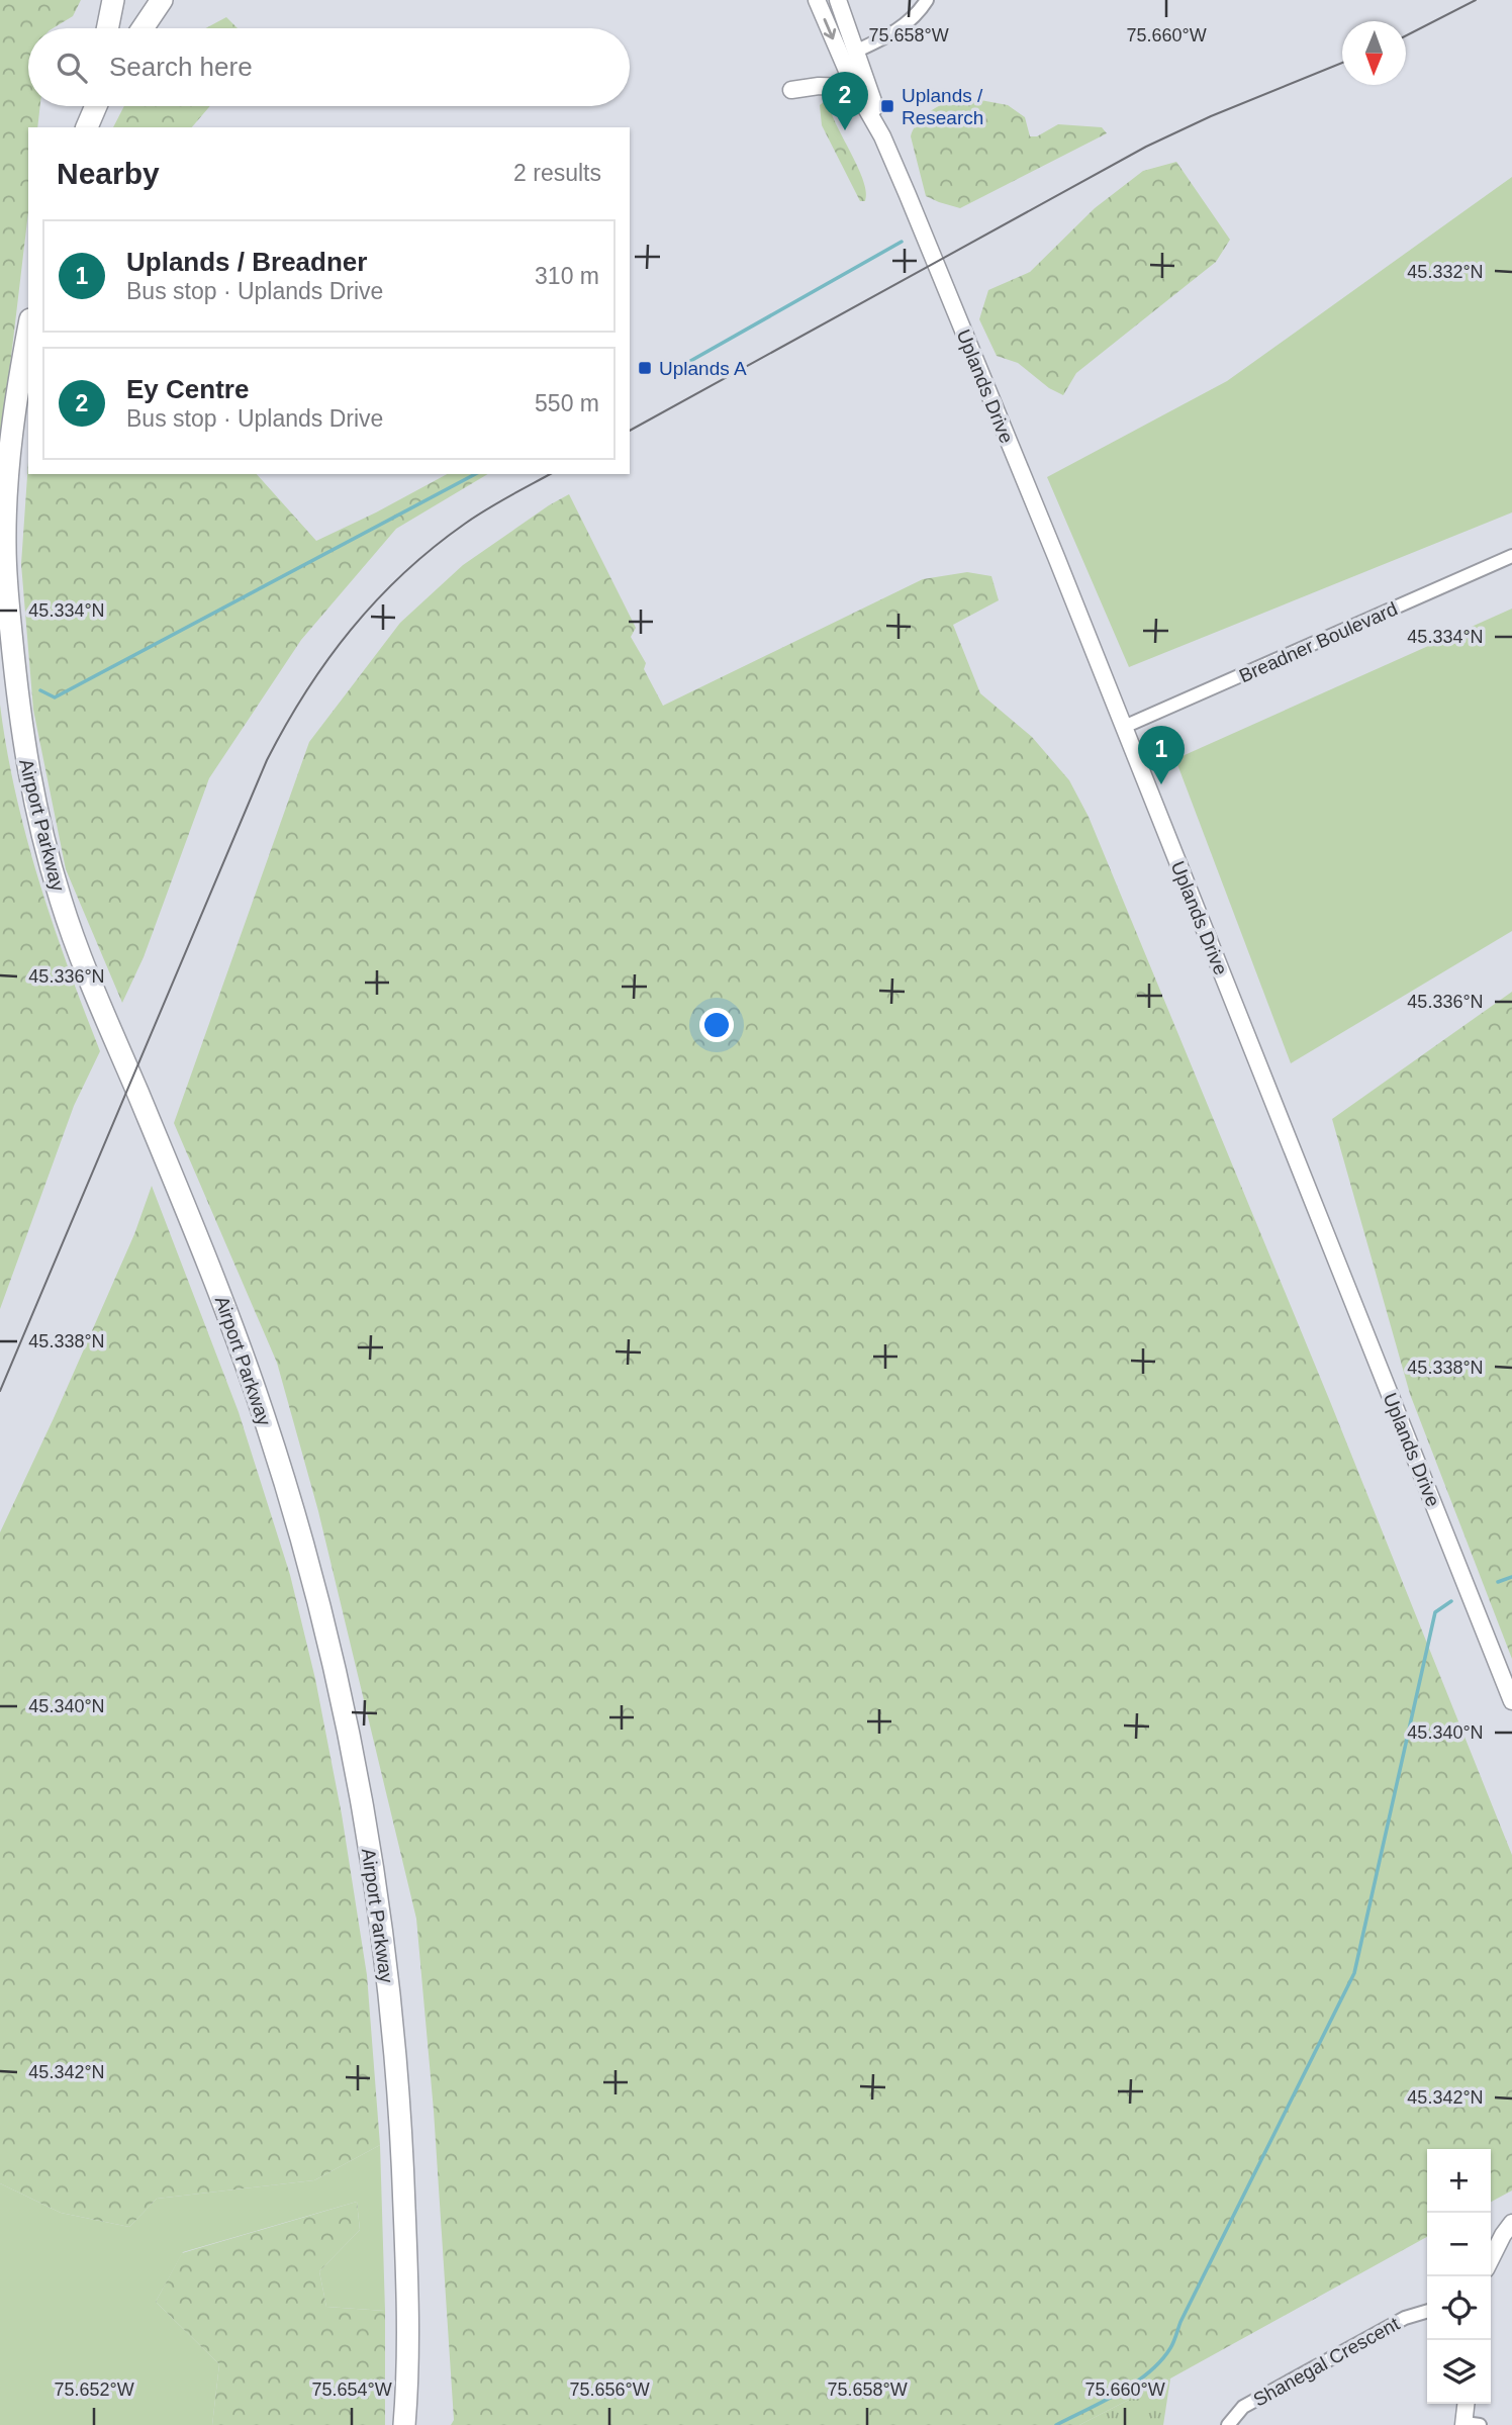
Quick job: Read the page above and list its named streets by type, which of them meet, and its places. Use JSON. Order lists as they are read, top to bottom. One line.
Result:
{"streets":{"highway":["Airport Parkway"],"main road":["Uplands Drive"],"street":["Breadner Boulevard","Shanegal Crescent"]},"crossings":[["Uplands Drive","Breadner Boulevard"]],"places":{"transit":["Uplands / Research","Uplands A"]},"north":"bottom","page":{"search":"Search here","pins":["2","1"],"heading":["Nearby","2 results"],"list":[{"mark":"1","name":"Uplands / Breadner","note":"Bus stop · Uplands Drive","value":"310 m"},{"mark":"2","name":"Ey Centre","note":"Bus stop · Uplands Drive","value":"550 m"}],"map_buttons":["+","−"]},"coordinates":["75.658°W","75.660°W","45.332°N","45.334°N","45.336°N","45.338°N","45.340°N","45.342°N","75.652°W","75.654°W","75.656°W"]}
